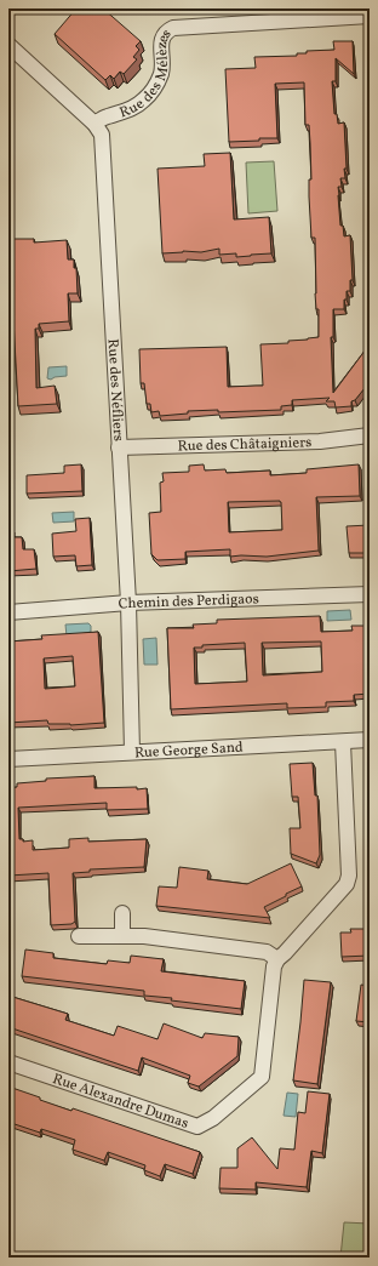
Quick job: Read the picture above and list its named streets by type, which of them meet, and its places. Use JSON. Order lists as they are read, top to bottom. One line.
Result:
{"streets":{"street":["Rue des Mélèzes","Rue des Néfliers","Rue des Châtaigniers","Chemin des Perdigaos","Rue George Sand","Rue Alexandre Dumas"]},"crossings":[["Rue des Mélèzes","Rue des Néfliers"],["Rue des Néfliers","Rue des Châtaigniers"],["Rue des Néfliers","Chemin des Perdigaos"],["Rue des Néfliers","Rue George Sand"]]}
